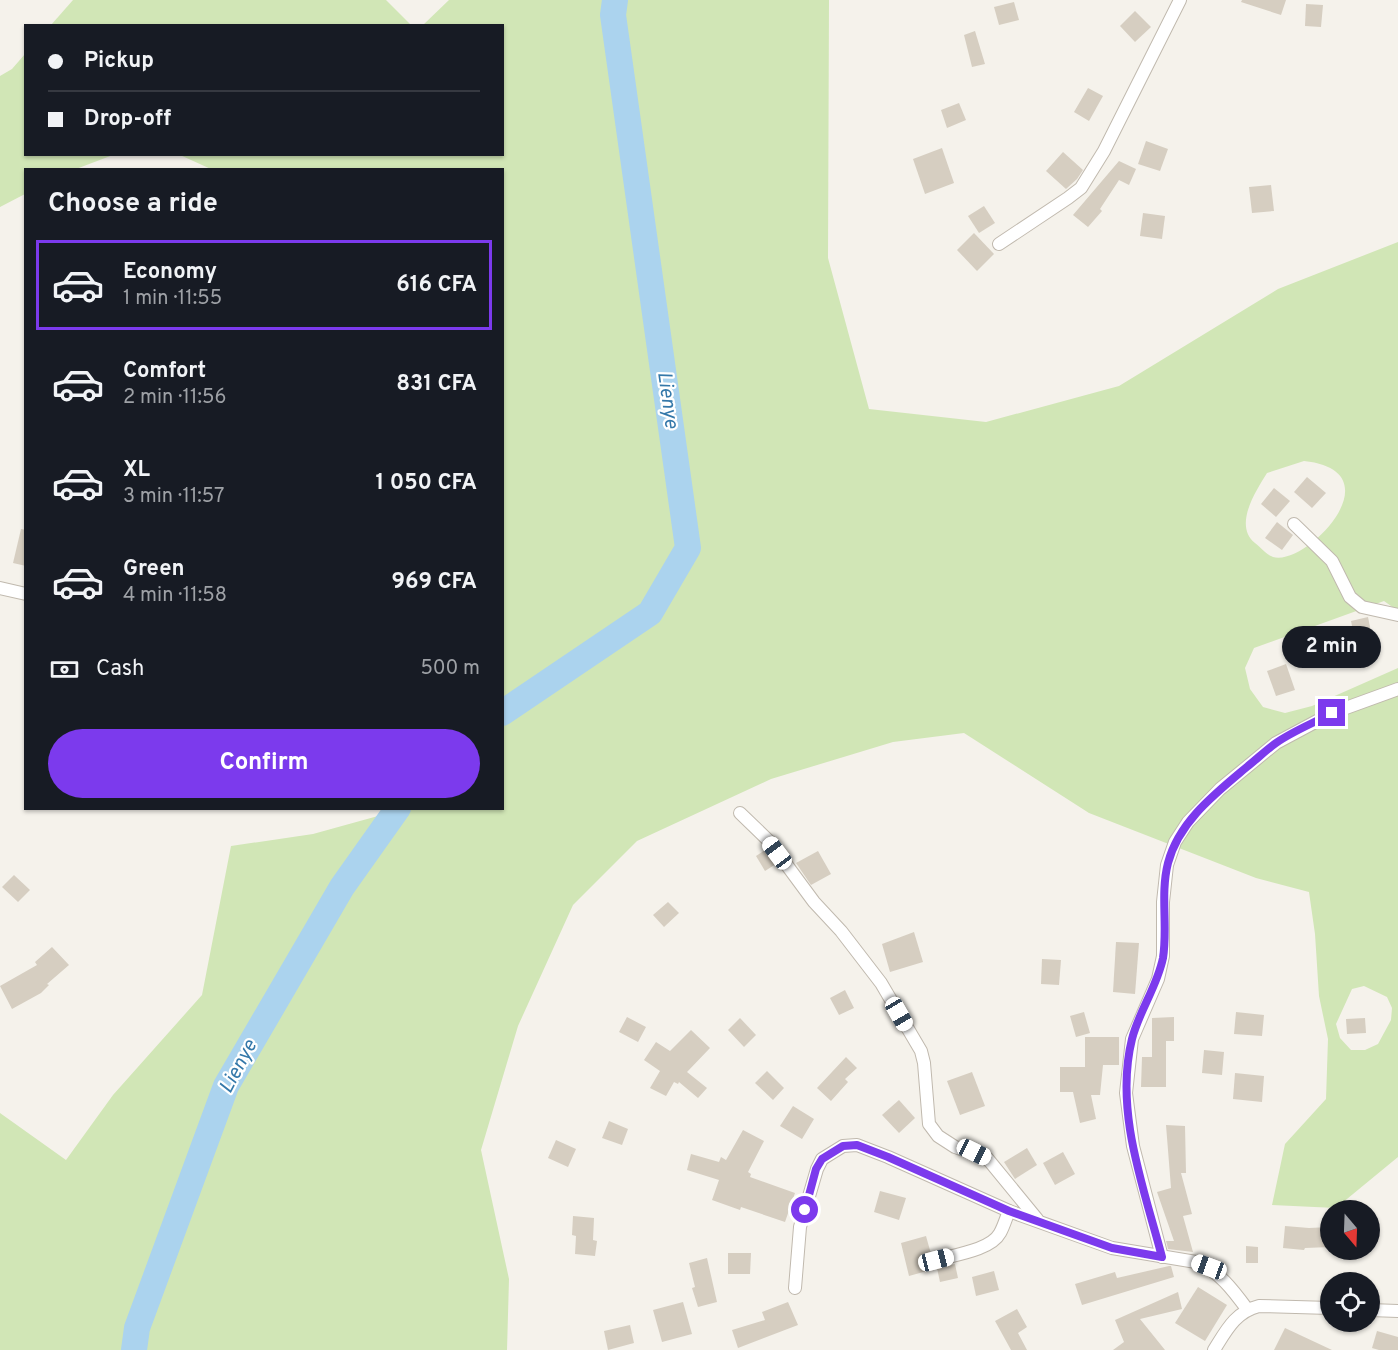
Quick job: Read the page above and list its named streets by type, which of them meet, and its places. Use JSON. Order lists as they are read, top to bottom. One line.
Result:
{"water":["Lienye"],"north":"bottom","page":{"banner":["Pickup","Drop-off"],"heading":"Choose a ride","list":[{"name":"Economy","note":"1 min · 11:55","value":"616 CFA"},{"name":"Comfort","note":"2 min · 11:56","value":"831 CFA"},{"name":"XL","note":"3 min · 11:57","value":"1 050 CFA"},{"name":"Green","note":"4 min · 11:58","value":"969 CFA"}],"bubble":"2 min","pay":["Cash","500 m"],"buttons":"Confirm"}}
